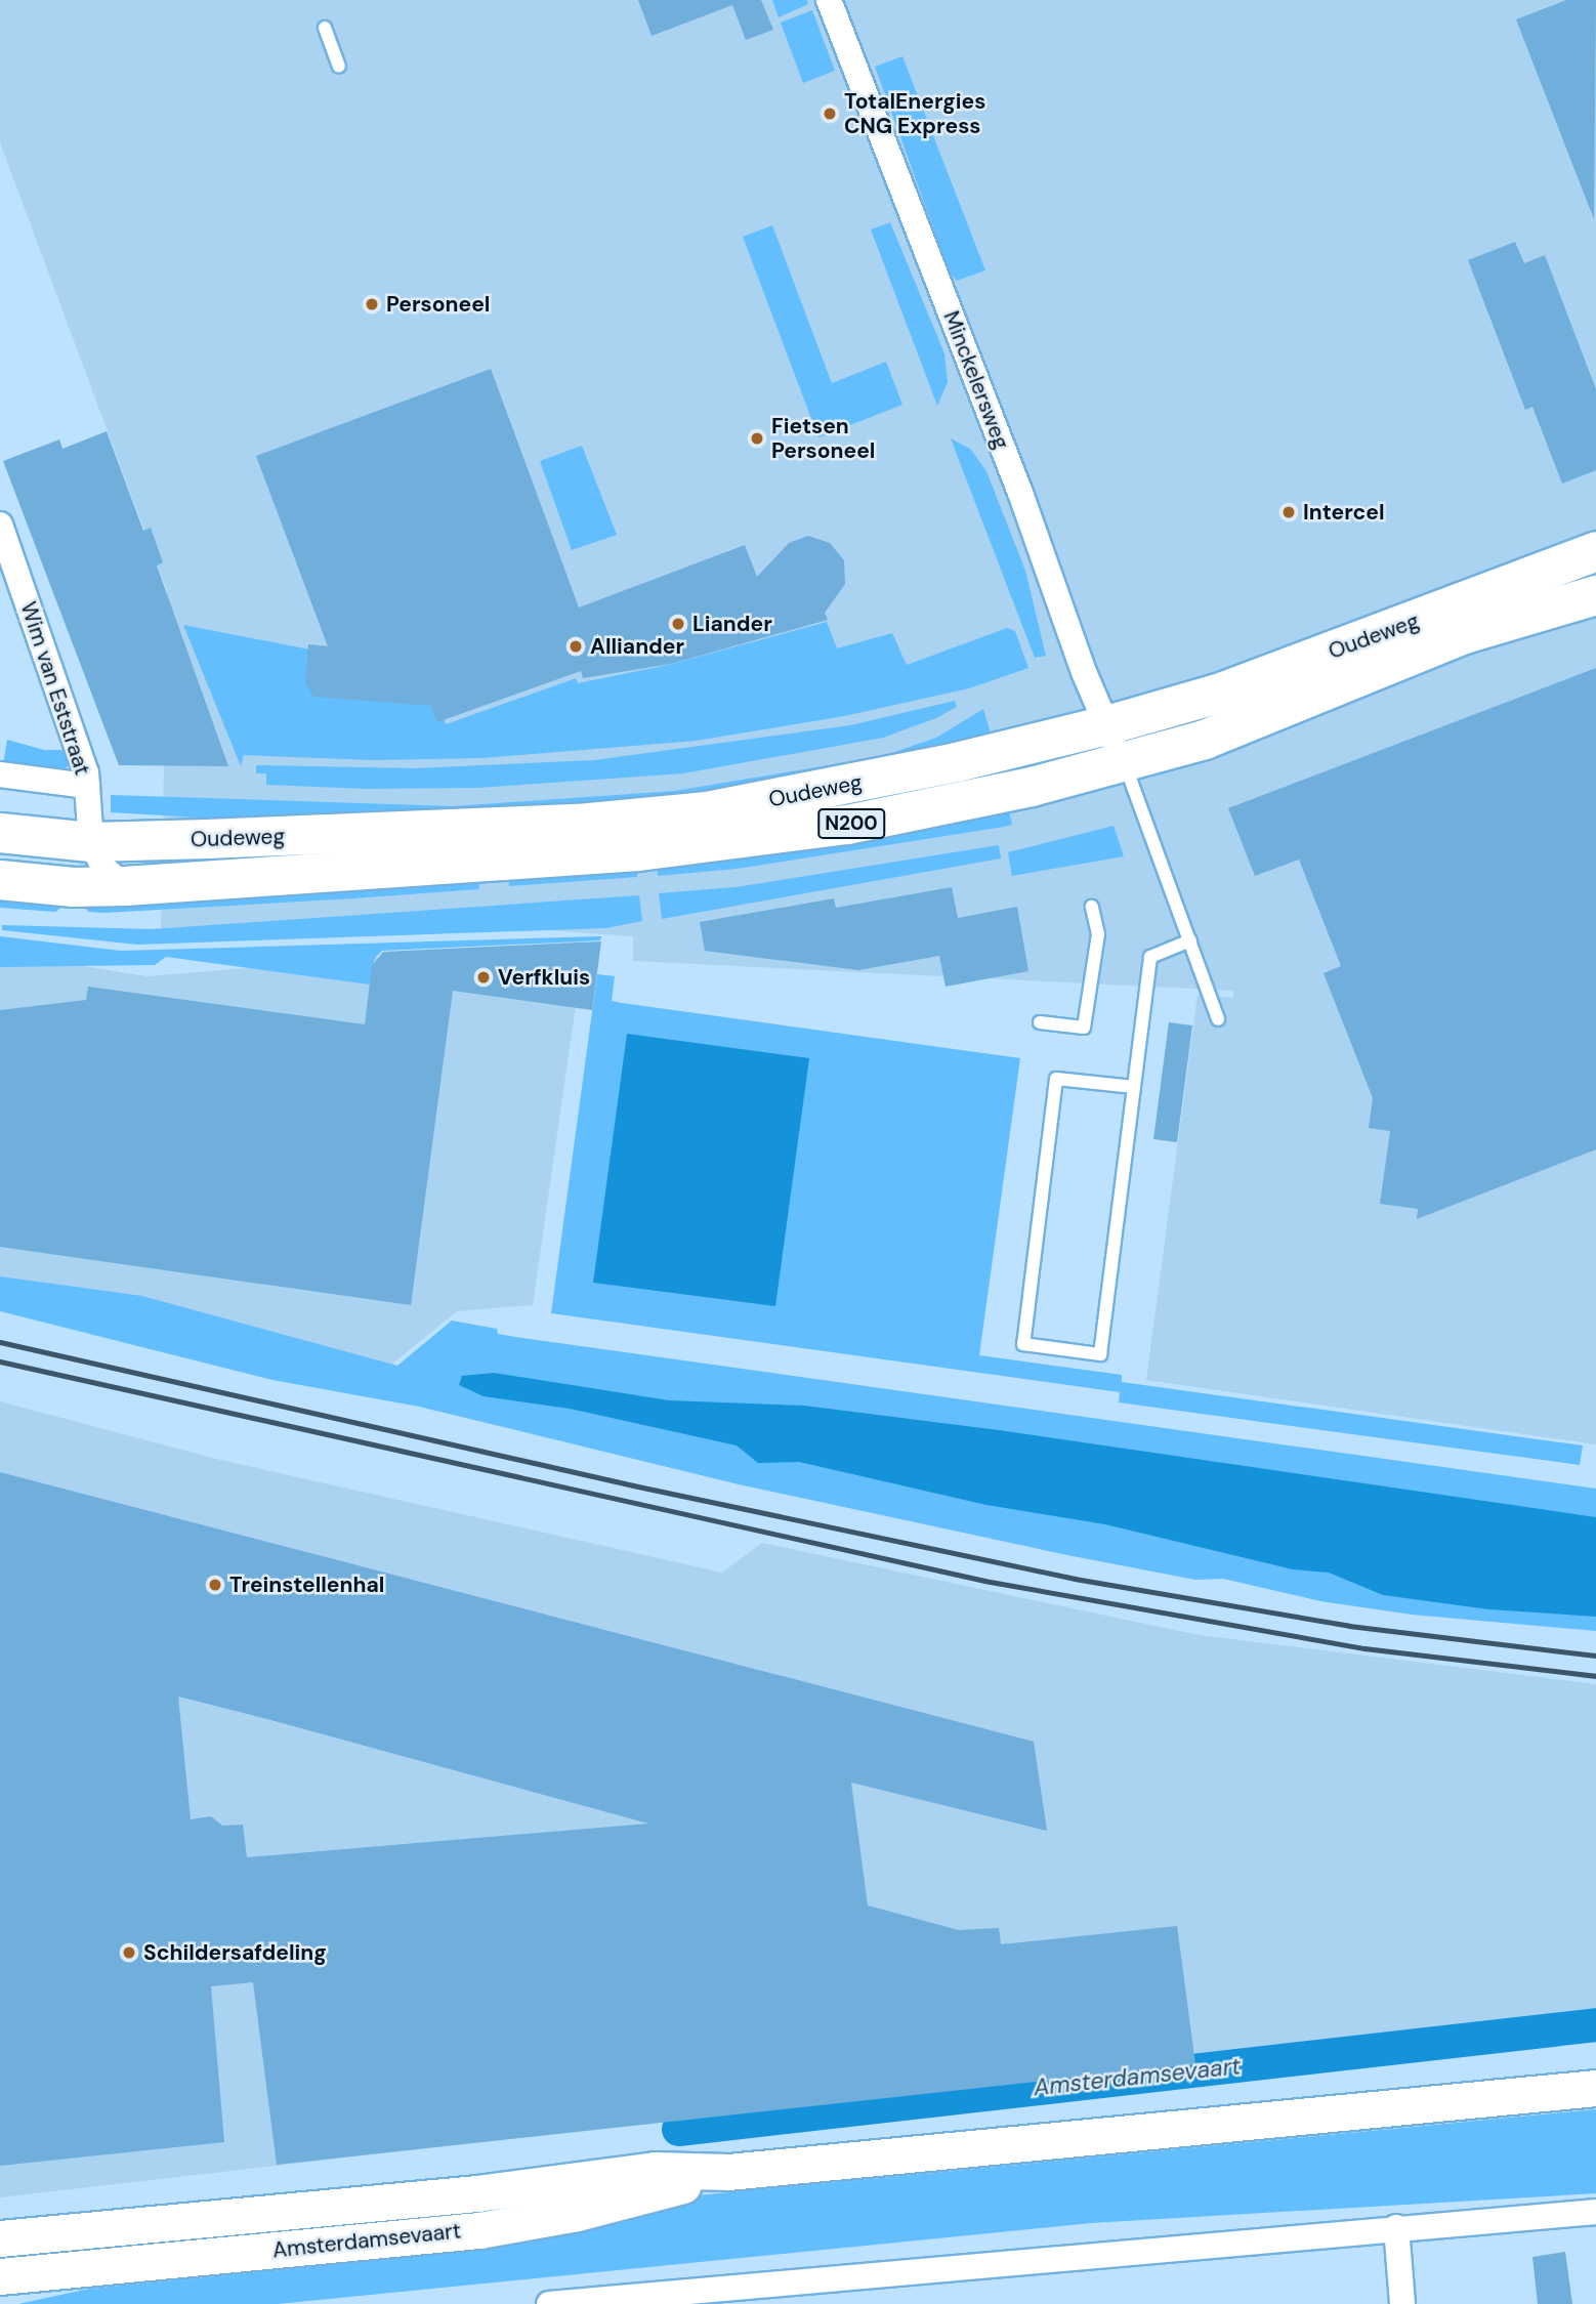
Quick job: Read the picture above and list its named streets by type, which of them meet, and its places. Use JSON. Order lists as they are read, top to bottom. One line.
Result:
{"streets":{"main road":["Oudeweg","N200","Amsterdamsevaart"],"street":["Minckelersweg","Wim van Eststraat"]},"crossings":[["Minckelersweg","Oudeweg"],["Oudeweg","Wim van Eststraat"]],"water":["Amsterdamsevaart"],"places":["TotalEnergies CNG Express","Personeel","Fietsen Personeel","Intercel","Liander","Alliander","Verfkluis","Treinstellenhal","Schildersafdeling"]}
